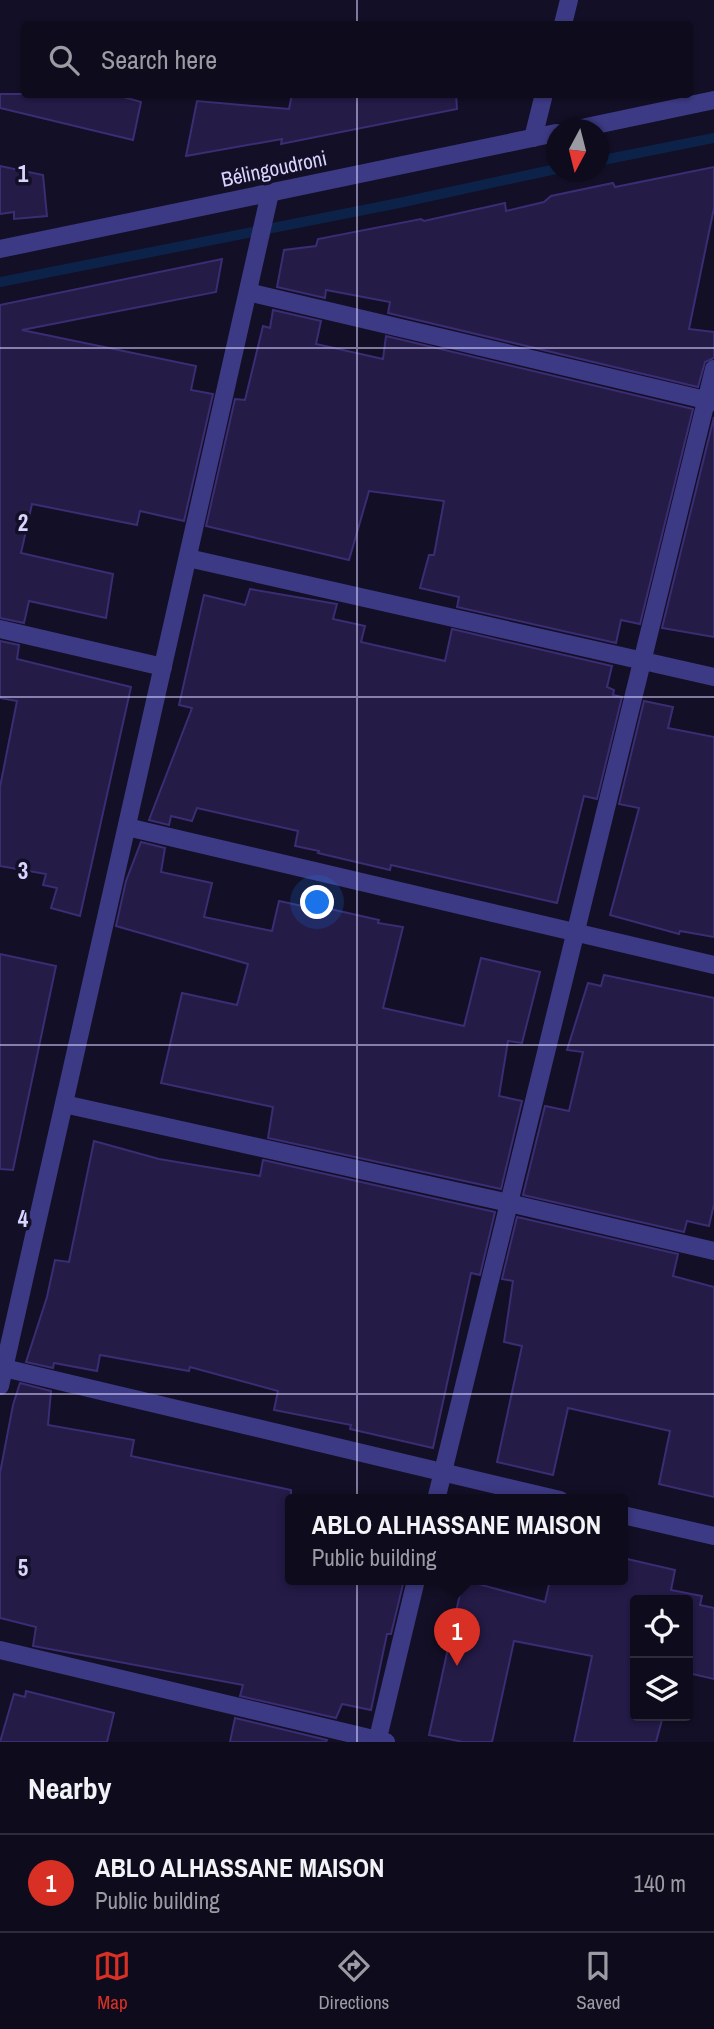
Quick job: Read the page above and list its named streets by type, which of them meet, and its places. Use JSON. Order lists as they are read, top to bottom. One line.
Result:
{"streets":{"street":["Bélingoudroni"]},"north":"bottom","page":{"search":"Search here","popup":["ABLO ALHASSANE MAISON","Public building"],"pins":"1","heading":"Nearby","list":[{"mark":"1","name":"ABLO ALHASSANE MAISON","note":"Public building","value":"140 m"}],"nav":["Map","Directions","Saved"]},"grid":{"rows":["1","2","3","4","5"]}}
